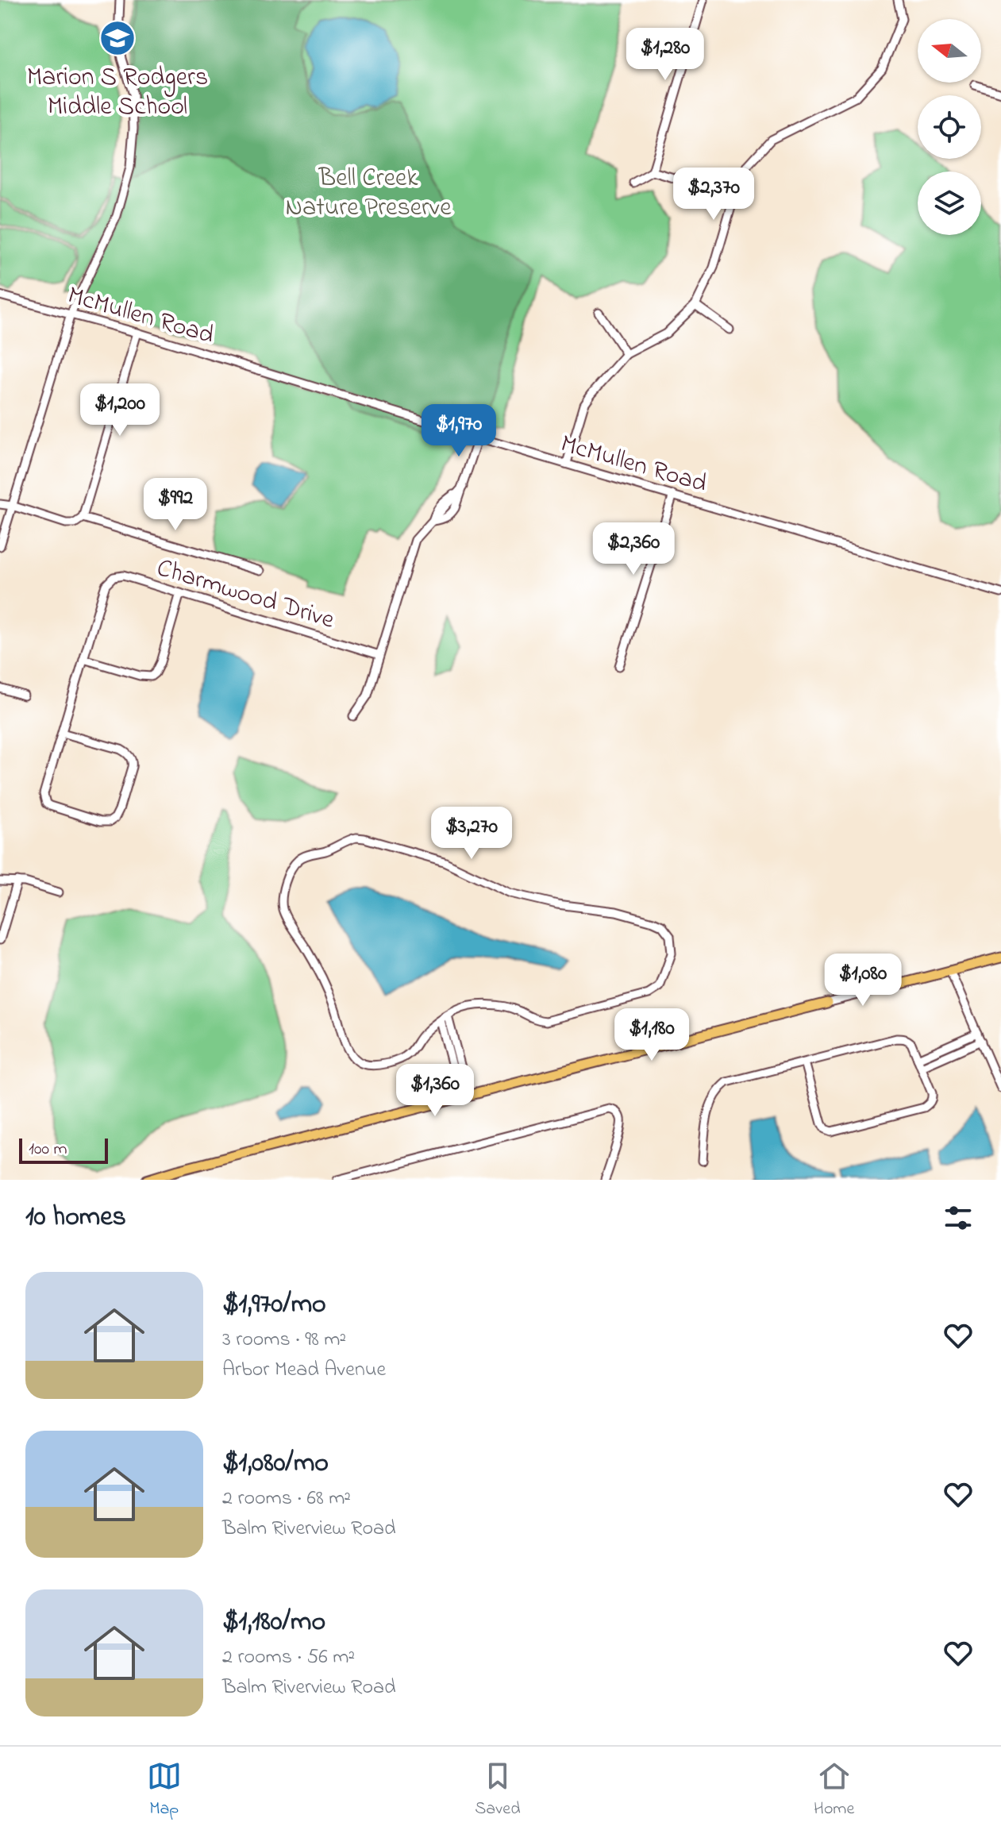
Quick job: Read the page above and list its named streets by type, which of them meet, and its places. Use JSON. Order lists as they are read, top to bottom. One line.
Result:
{"streets":{"street":["McMullen Road","Charmwood Drive"]},"parks":["Bell Creek Nature Preserve"],"places":{"school or university":["Marion S Rodgers Middle School"]},"scale_bar":"100 m","north":"left","page":{"price":["$1,280","$2,370","$1,200","$1,970","$992","$2,360","$3,270","$1,080","$1,180","$1,360"],"scale":"100 m","heading":"10 homes","list":[{"name":"$1,970/mo","note":"3 rooms · 98 m² · Arbor Mead Avenue"},{"name":"$1,080/mo","note":"2 rooms · 68 m² · Balm Riverview Road"},{"name":"$1,180/mo","note":"2 rooms · 56 m² · Balm Riverview Road"}],"tabs":["Map","Saved","Home"]}}
